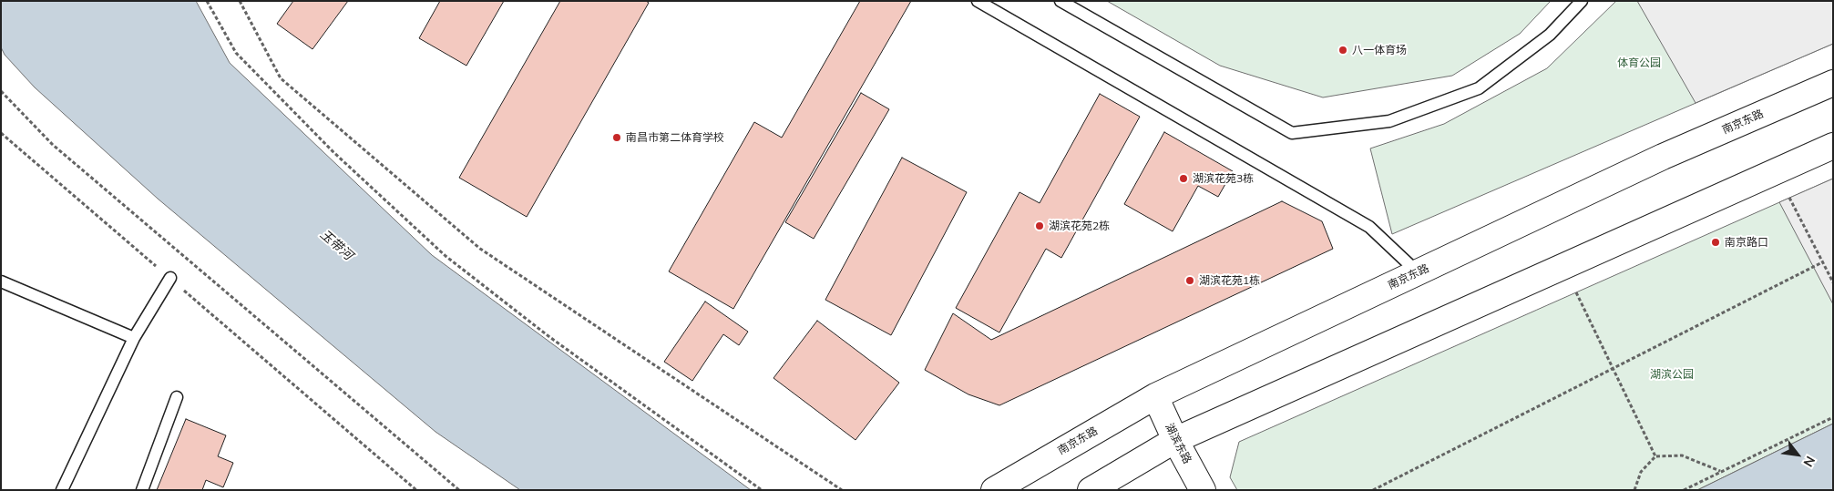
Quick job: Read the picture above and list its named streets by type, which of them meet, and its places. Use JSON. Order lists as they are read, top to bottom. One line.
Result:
{"streets":{"main road":["南京东路","湖滨东路"]},"crossings":[["南京东路","湖滨东路"]],"water":["玉带河"],"parks":["体育公园","湖滨公园"],"places":["八一体育场","南昌市第二体育学校","湖滨花苑3栋","湖滨花苑2栋","南京路口","湖滨花苑1栋"],"north":"bottom right"}
